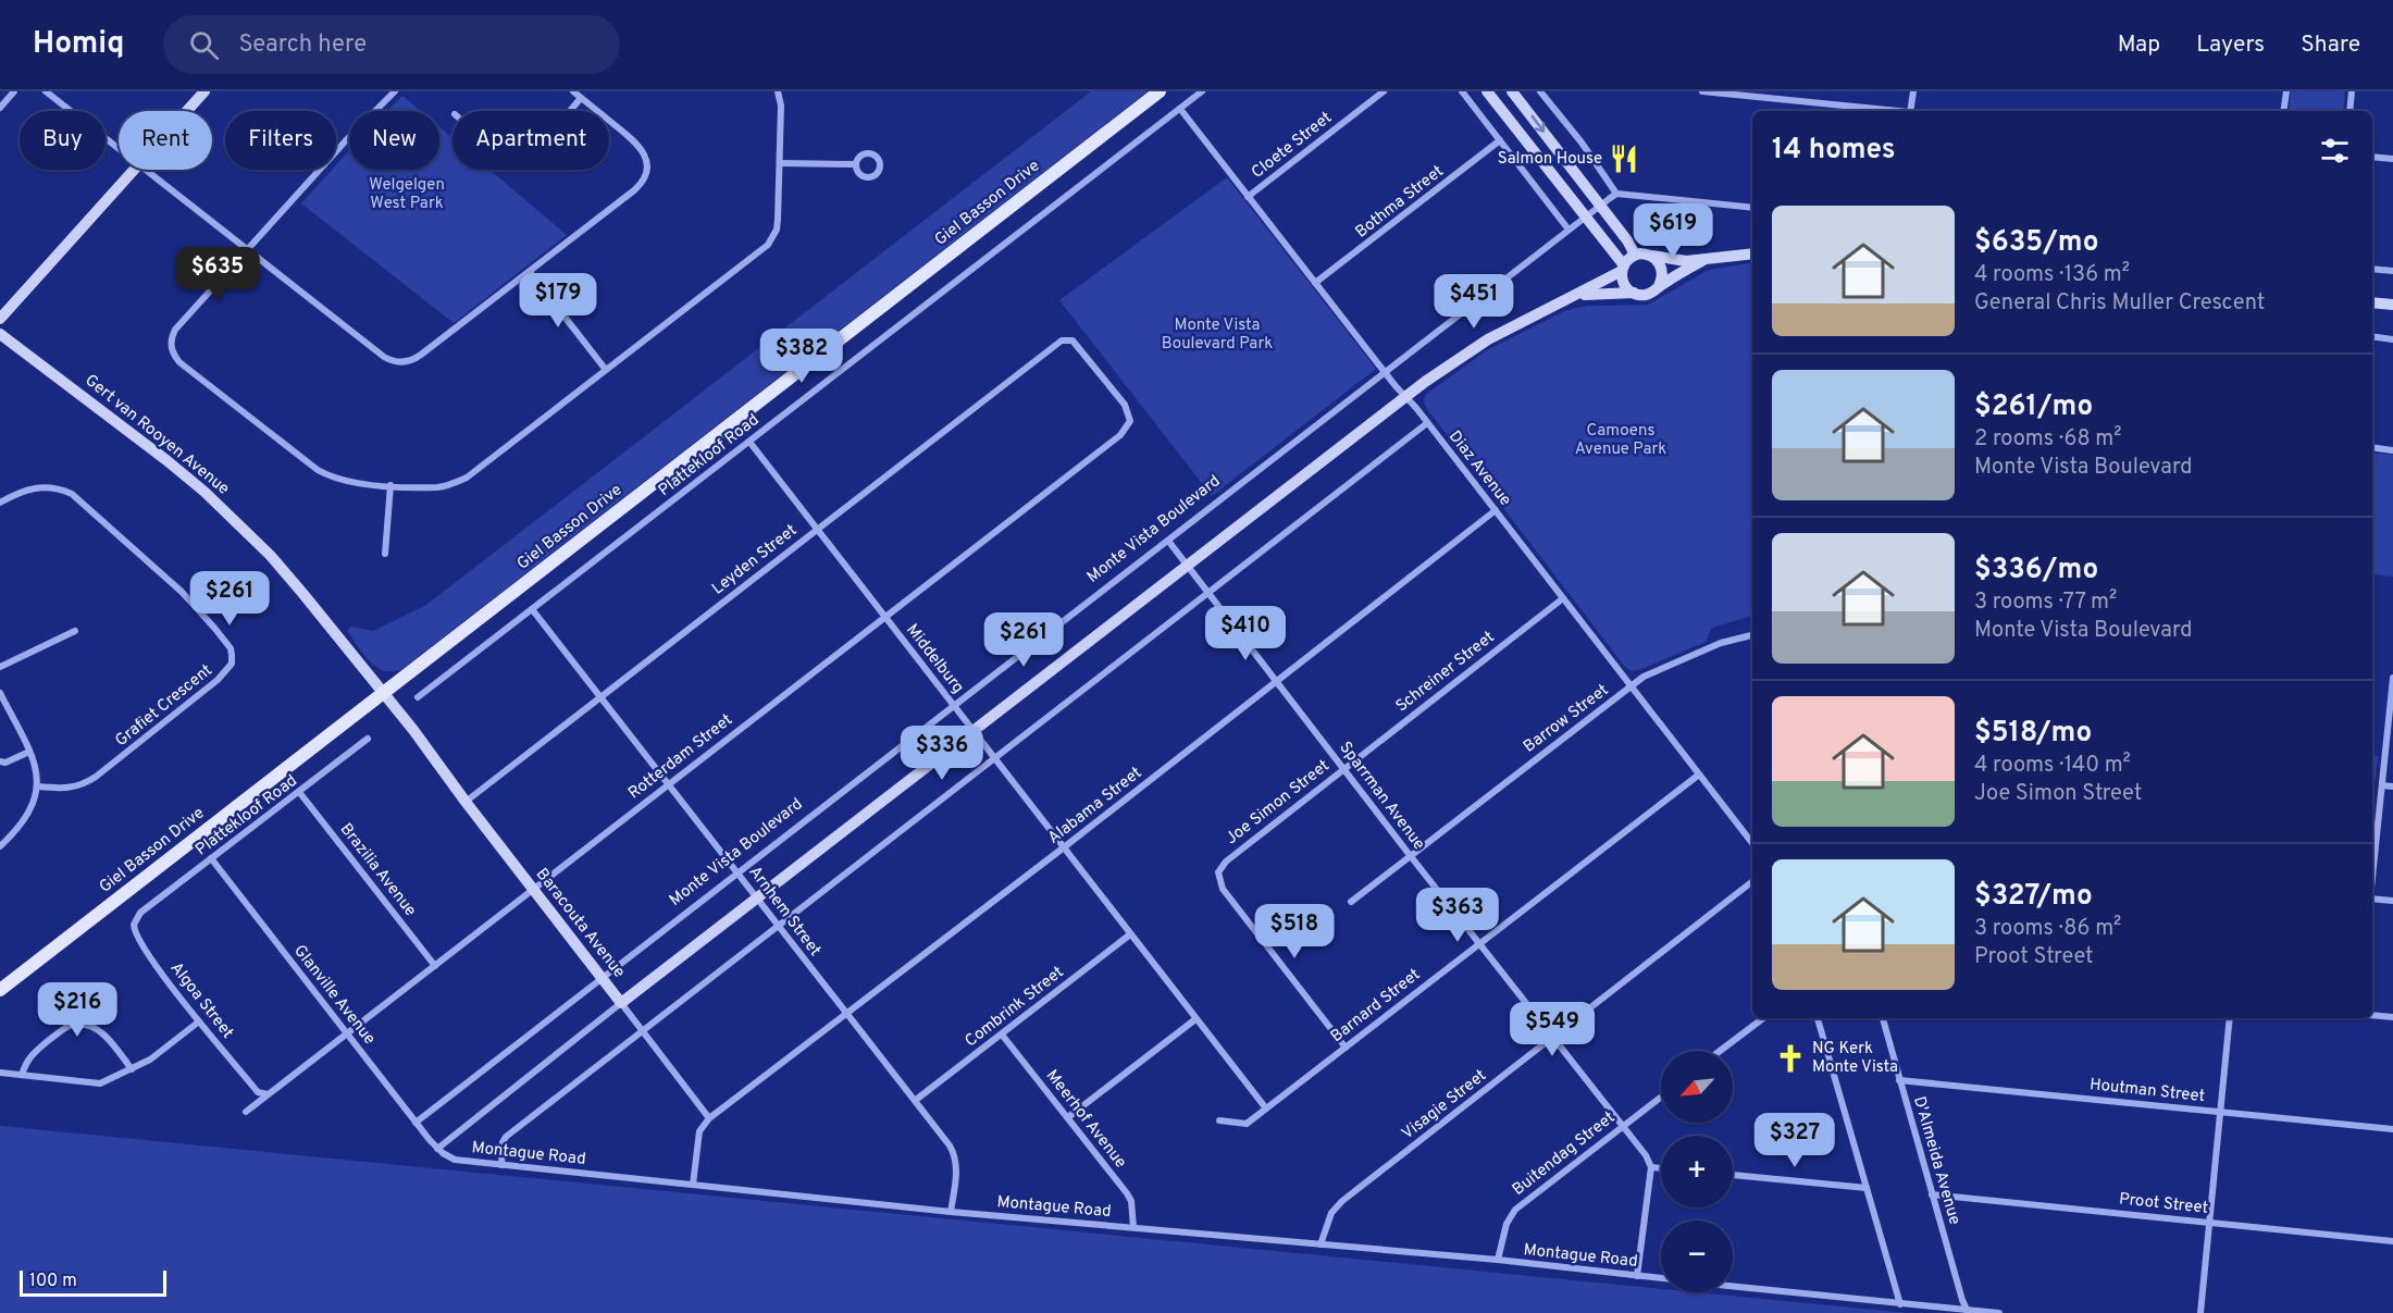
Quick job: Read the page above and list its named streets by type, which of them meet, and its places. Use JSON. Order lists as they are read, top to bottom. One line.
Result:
{"streets":{"main road":["Giel Basson Drive","Gert van Rooyen Avenue","Baracouta Avenue"],"street":["Cloete Street","Bothma Street","Plattekloof Road","Diaz Avenue","Monte Vista Boulevard","Leyden Street","Middelburg","Schreiner Street","Grafiet Crescent","Barrow Street","Rotterdam Street","Sparrman Avenue","Joe Simon Street","Alabama Street","Brazilia Avenue","Arnhem Street","Glanville Avenue","Algoa Street","Barnard Street","Combrink Street","Houtman Street","Visagie Street","Meerhof Avenue","Montague Road","Buitendag Street","D'Almeida Avenue","Proot Street"]},"crossings":[["Cloete Street","Diaz Avenue"],["Bothma Street","Diaz Avenue"],["Giel Basson Drive","Gert van Rooyen Avenue"],["Giel Basson Drive","Baracouta Avenue"],["Gert van Rooyen Avenue","Baracouta Avenue"],["Plattekloof Road","Diaz Avenue"],["Plattekloof Road","Middelburg"],["Plattekloof Road","Brazilia Avenue"],["Plattekloof Road","Arnhem Street"],["Plattekloof Road","Glanville Avenue"],["Plattekloof Road","Algoa Street"],["Diaz Avenue","Monte Vista Boulevard"],["Diaz Avenue","Schreiner Street"],["Diaz Avenue","Barrow Street"],["Diaz Avenue","Alabama Street"],["Diaz Avenue","Barnard Street"],["Monte Vista Boulevard","Middelburg"],["Monte Vista Boulevard","Sparrman Avenue"],["Monte Vista Boulevard","Arnhem Street"],["Monte Vista Boulevard","Baracouta Avenue"],["Monte Vista Boulevard","Glanville Avenue"],["Leyden Street","Middelburg"],["Leyden Street","Rotterdam Street"],["Leyden Street","Arnhem Street"],["Leyden Street","Baracouta Avenue"],["Middelburg","Rotterdam Street"],["Middelburg","Alabama Street"],["Middelburg","Barnard Street"],["Middelburg","Combrink Street"],["Schreiner Street","Sparrman Avenue"],["Schreiner Street","Joe Simon Street"],["Barrow Street","Sparrman Avenue"],["Rotterdam Street","Brazilia Avenue"],["Rotterdam Street","Arnhem Street"],["Rotterdam Street","Baracouta Avenue"],["Rotterdam Street","Glanville Avenue"],["Rotterdam Street","Algoa Street"],["Sparrman Avenue","Joe Simon Street"],["Sparrman Avenue","Alabama Street"],["Sparrman Avenue","Barnard Street"],["Sparrman Avenue","Visagie Street"],["Sparrman Avenue","Buitendag Street"],["Joe Simon Street","Barnard Street"],["Alabama Street","Arnhem Street"],["Alabama Street","Baracouta Avenue"],["Arnhem Street","Combrink Street"],["Arnhem Street","Montague Road"],["Glanville Avenue","Montague Road"],["Combrink Street","Meerhof Avenue"],["Houtman Street","D'Almeida Avenue"],["Visagie Street","Montague Road"],["Meerhof Avenue","Montague Road"],["Montague Road","Buitendag Street"],["D'Almeida Avenue","Proot Street"]],"parks":["Welgelgen West Park","Monte Vista Boulevard Park","Camoens Avenue Park"],"places":{"restaurant":["Salmon House"],"church":["NG Kerk Monte Vista"]},"scale_bar":"100 m","north":"bottom left","page":{"header":"Homiq","search":"Search here","nav":["Map","Layers","Share"],"chip":["Buy","Rent","Filters","New","Apartment"],"heading":"14 homes","list":[{"name":"$635/mo","note":"4 rooms · 136 m² · General Chris Muller Crescent"},{"name":"$261/mo","note":"2 rooms · 68 m² · Monte Vista Boulevard"},{"name":"$336/mo","note":"3 rooms · 77 m² · Monte Vista Boulevard"},{"name":"$518/mo","note":"4 rooms · 140 m² · Joe Simon Street"},{"name":"$327/mo","note":"3 rooms · 86 m² · Proot Street"}],"price":["$619","$635","$179","$451","$382","$261","$410","$261","$336","$363","$518","$216","$549","$327"],"map_buttons":["+","−"],"scale":"100 m"}}
